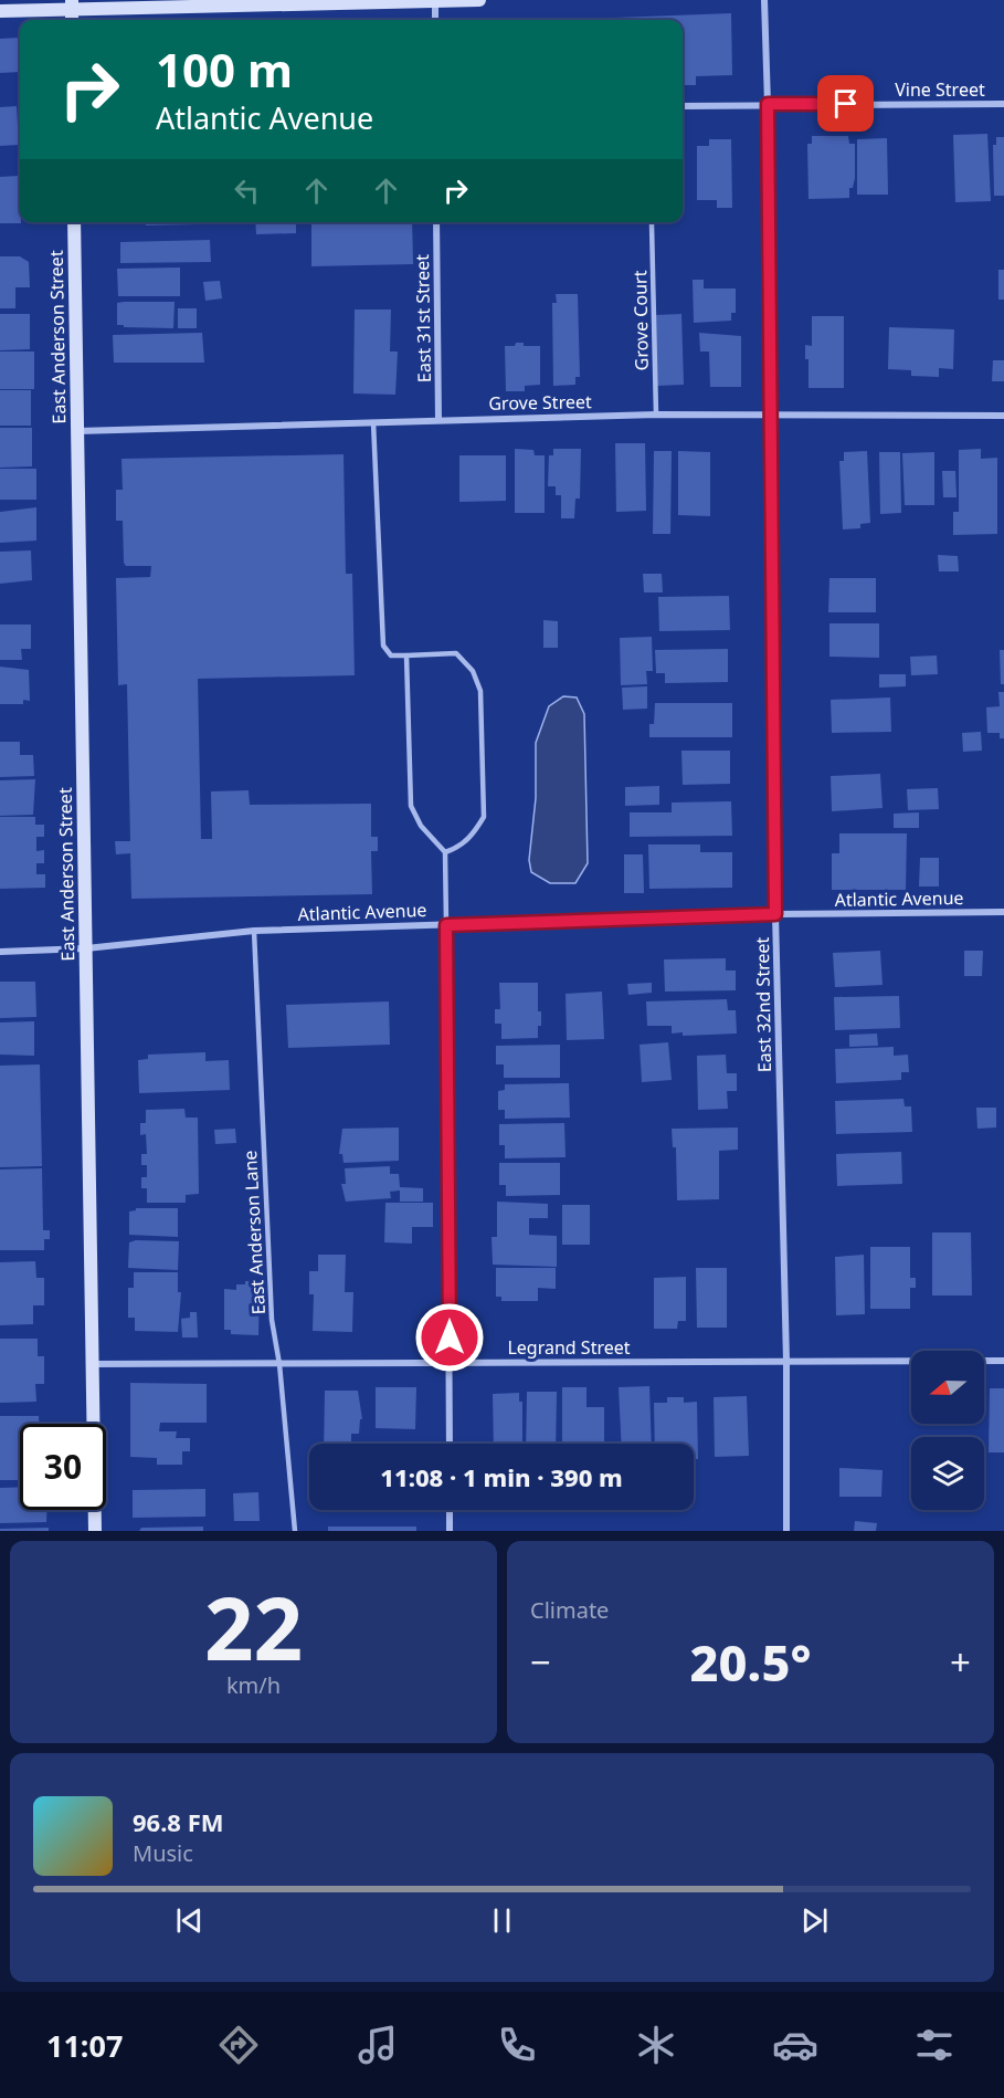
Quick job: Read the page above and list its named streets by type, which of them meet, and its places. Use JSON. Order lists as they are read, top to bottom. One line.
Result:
{"streets":{"main road":["East Anderson Street"],"street":["Vine Street","East 31st Street","Grove Street","Atlantic Avenue","East 32nd Street","Legrand Street"],"lane":["Grove Court","East Anderson Lane"]},"crossings":[["Vine Street","East 32nd Street"],["East 31st Street","Grove Street"],["Grove Court","Grove Street"],["East Anderson Street","Grove Street"],["East Anderson Street","Atlantic Avenue"],["East Anderson Street","Legrand Street"],["Grove Street","East 32nd Street"],["Atlantic Avenue","East 32nd Street"],["Atlantic Avenue","East Anderson Lane"],["East 32nd Street","Legrand Street"],["East Anderson Lane","Legrand Street"]],"north":"left","page":{"turn":["100 m","Atlantic Avenue"],"limit":"30","trip":"11:08 · 1 min · 390 m","tile":[["22","km/h"],"Climate"],"heat":["−","20.5°","+"],"song":["96.8 FM","Music"],"tabs":"11:07"}}
